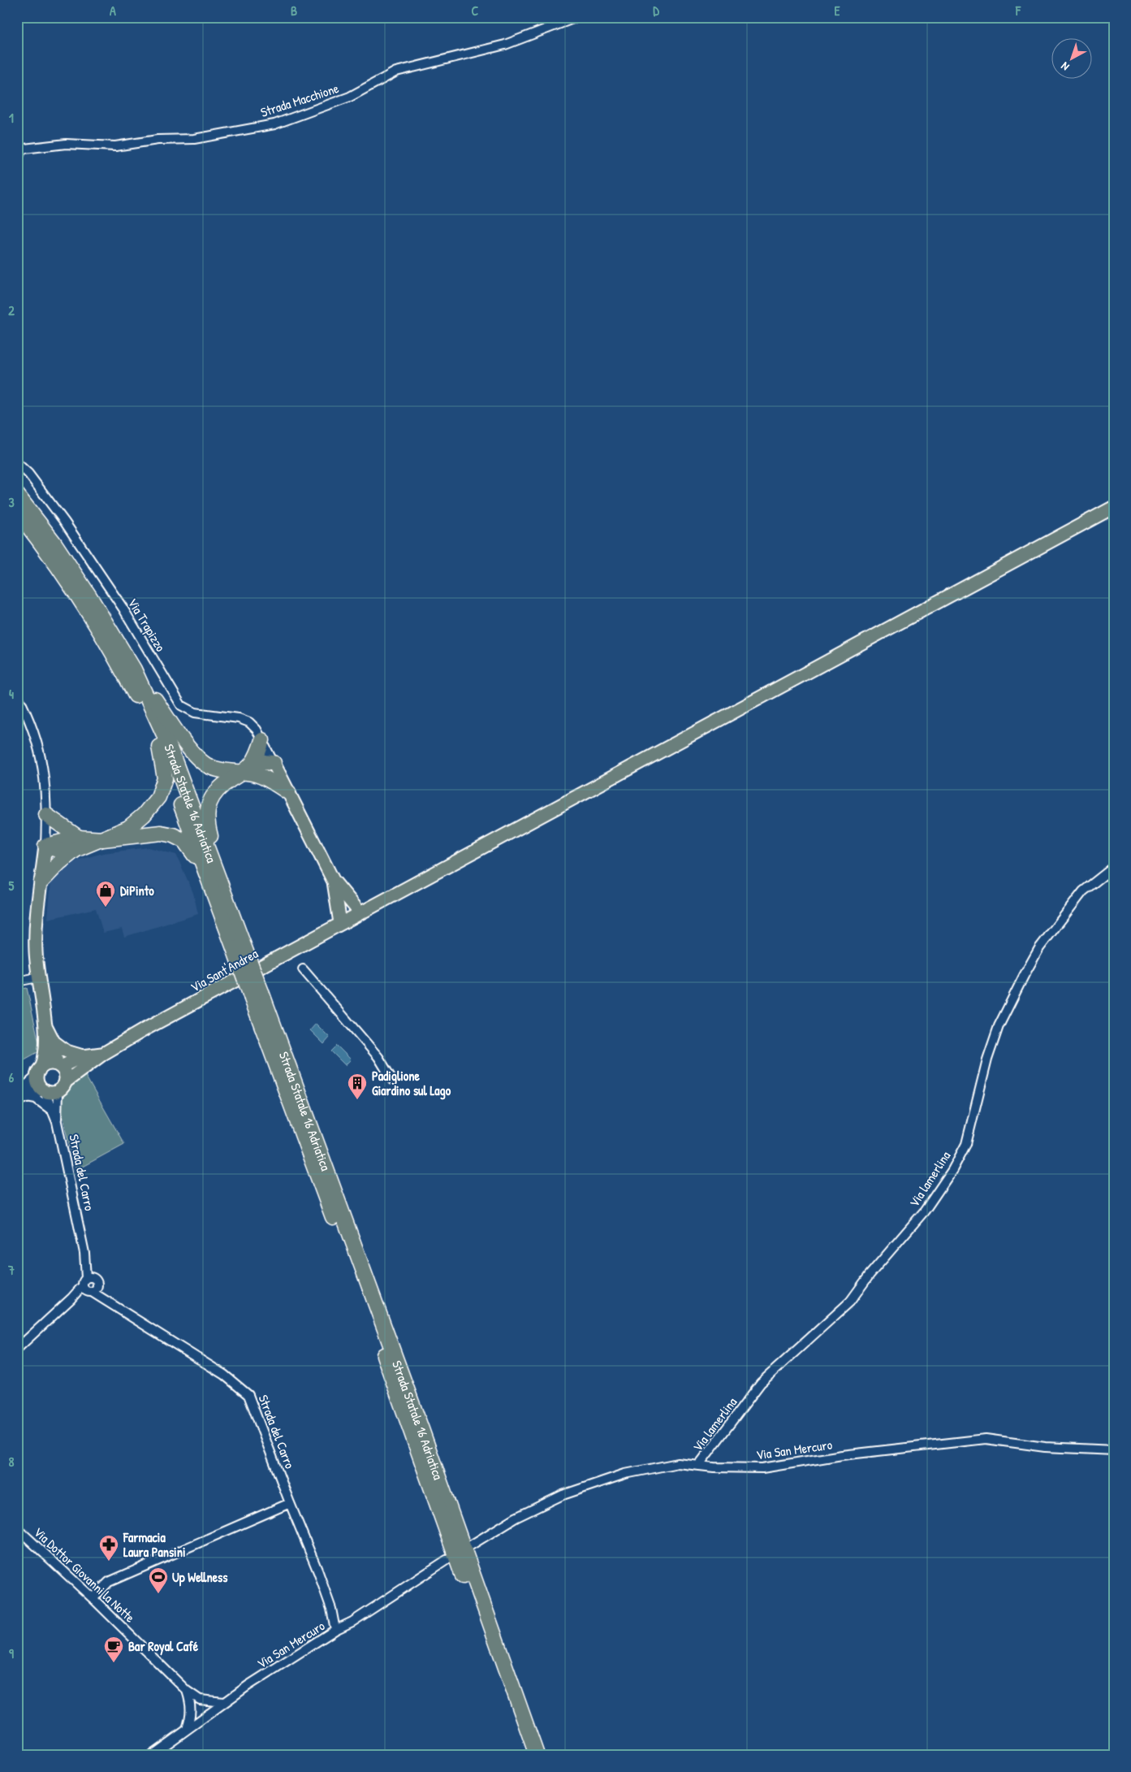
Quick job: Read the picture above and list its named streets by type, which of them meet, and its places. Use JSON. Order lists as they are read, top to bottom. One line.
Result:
{"streets":{"highway":["Strada Statale 16 Adriatica"],"main road":["Via Sant'Andrea"],"street":["Strada Macchione","Via Trapizzo","Strada del Carro","Via lamerlina","Via San Mercuro","Via Dottor Giovanni la Notte"]},"crossings":[["Via Sant'Andrea","Strada del Carro"],["Strada del Carro","Via San Mercuro"],["Via lamerlina","Via San Mercuro"],["Via San Mercuro","Via Dottor Giovanni la Notte"]],"places":{"shop":["DiPinto"],"building":["Padiglione Giardino sul Lago"],"pharmacy":["Farmacia Laura Pansini"],"sports":["Up Wellness"],"cafe":["Bar Royal Café"]},"north":"bottom left","grid":{"columns":["A","B","C","D","E","F"],"rows":["1","2","3","4","5","6","7","8","9"]}}
